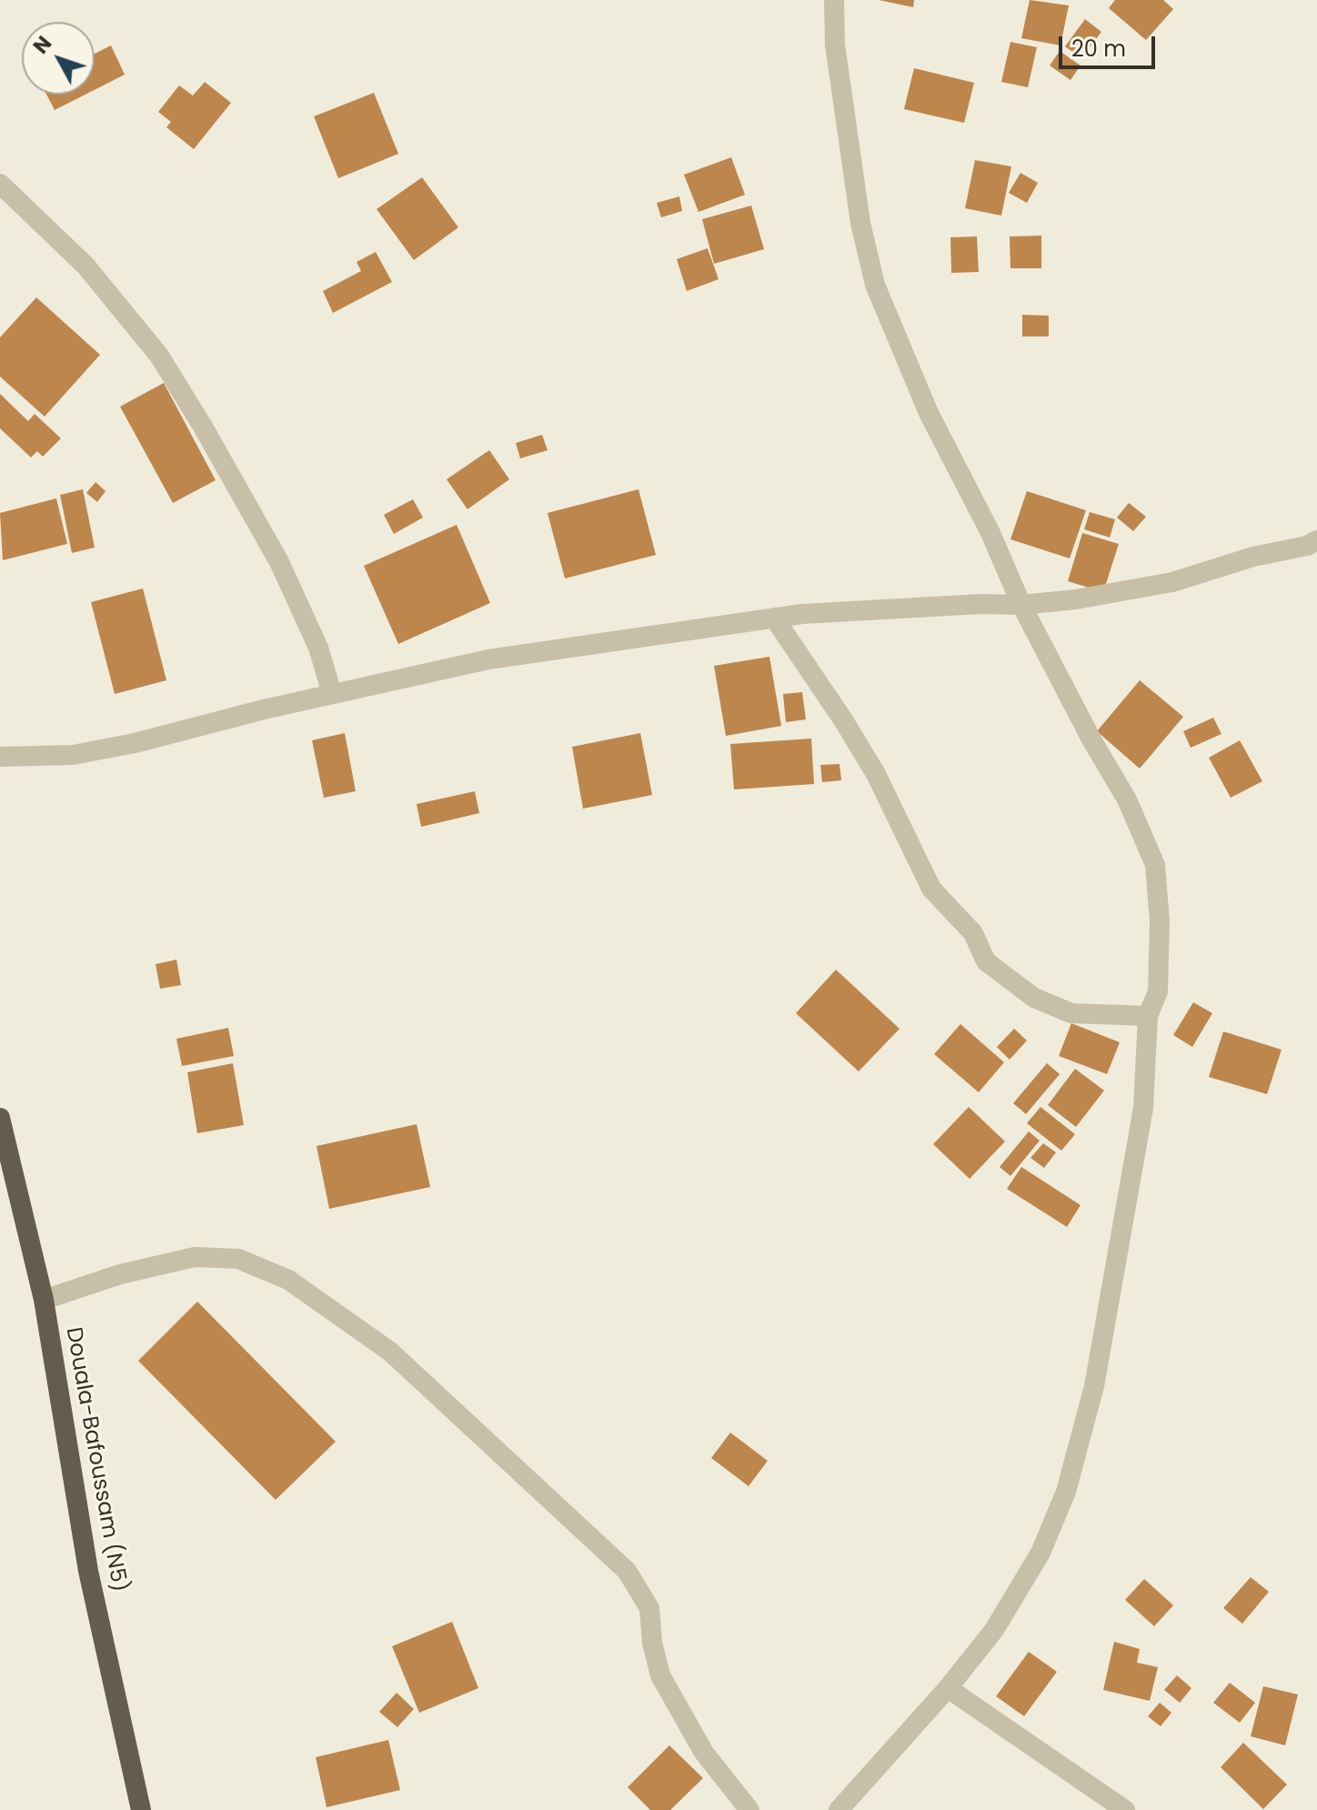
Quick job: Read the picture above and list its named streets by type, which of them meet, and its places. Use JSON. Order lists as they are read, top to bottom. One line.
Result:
{"streets":{"highway":["Douala-Bafoussam (N5)"]},"scale_bar":"20 m","north":"top left"}
